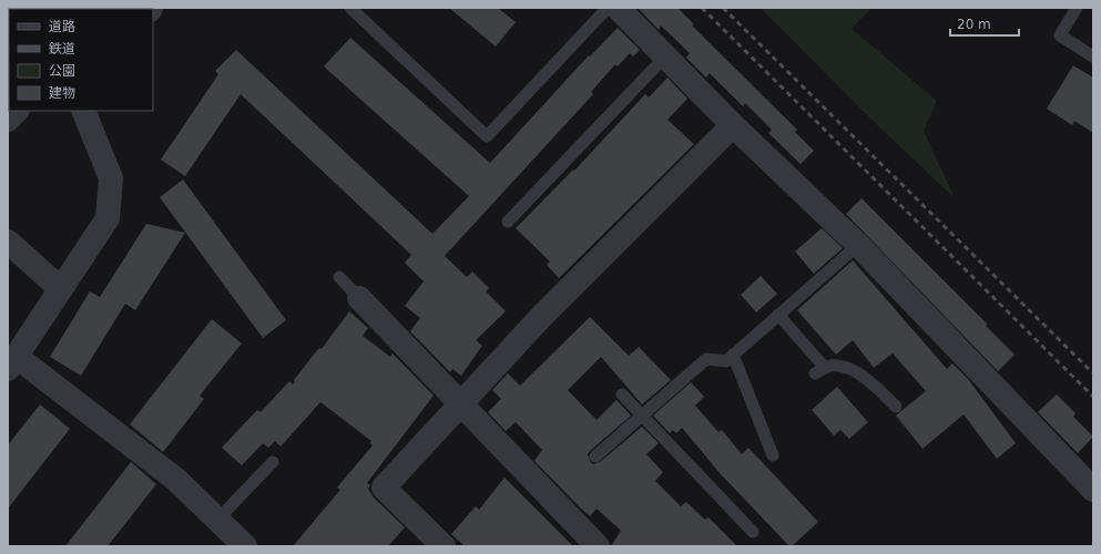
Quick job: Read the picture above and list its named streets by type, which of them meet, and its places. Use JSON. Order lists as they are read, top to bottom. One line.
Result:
{"legend":["道路","鉄道","公園","建物"],"scale_bar":"20 m"}
